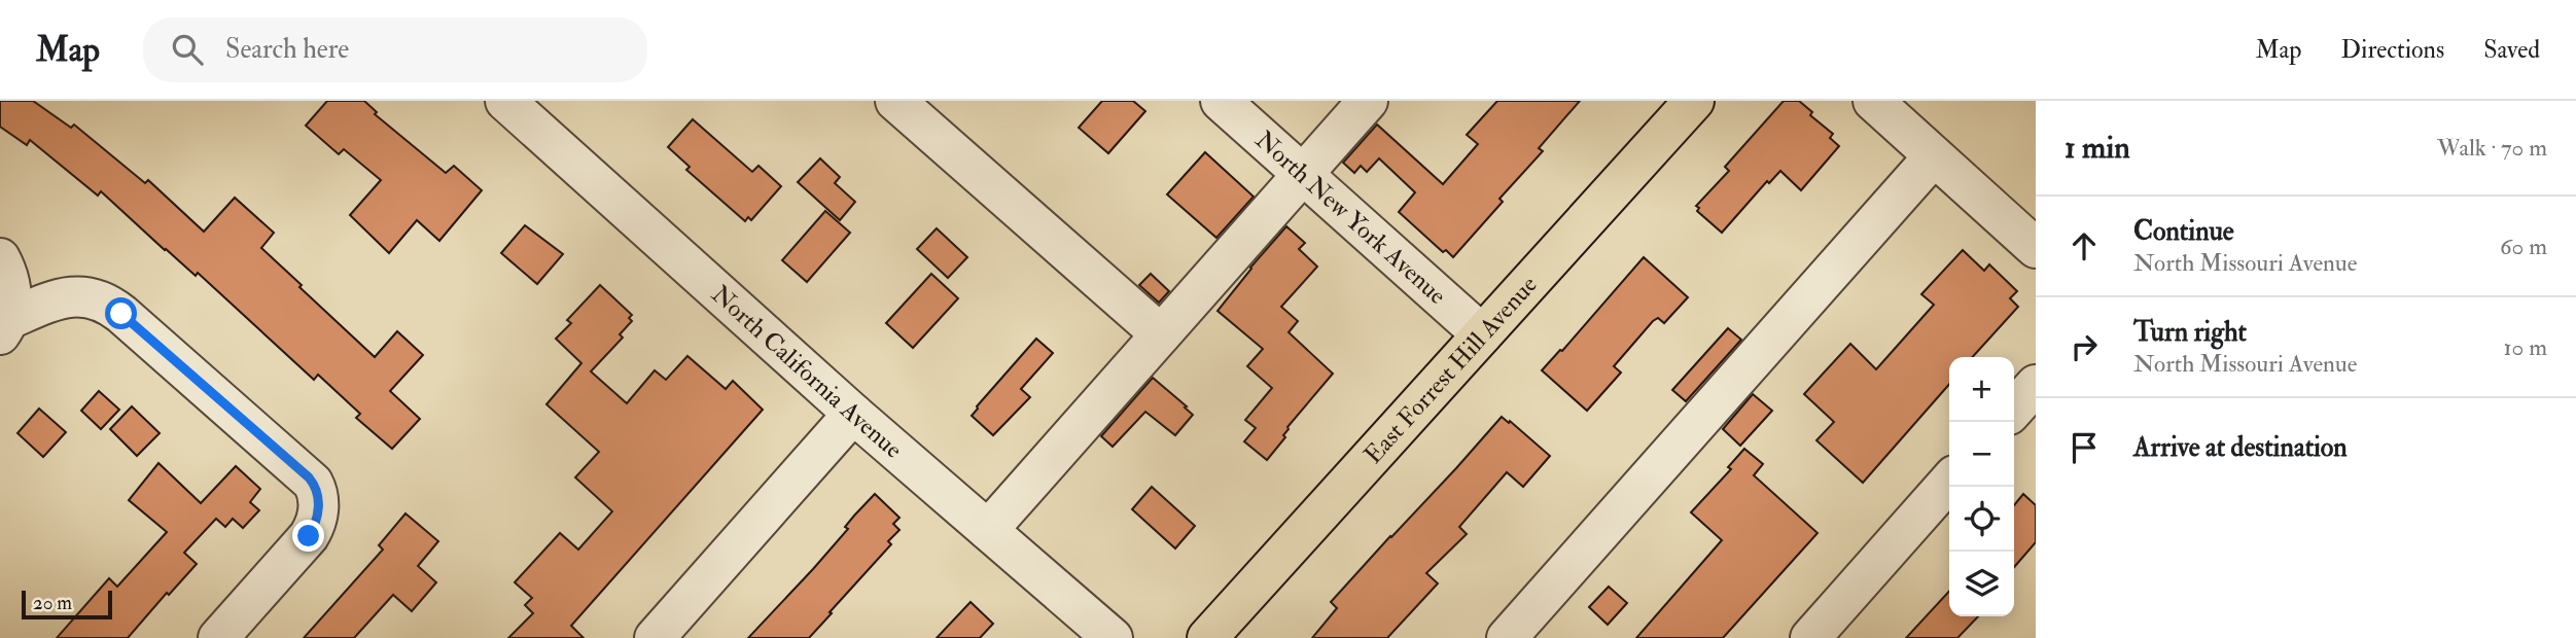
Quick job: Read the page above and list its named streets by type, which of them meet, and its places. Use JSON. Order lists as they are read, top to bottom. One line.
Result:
{"streets":{"main road":["East Forrest Hill Avenue"],"street":["North New York Avenue","North California Avenue"]},"crossings":[["North New York Avenue","East Forrest Hill Avenue"]],"scale_bar":"20 m","page":{"header":"Map","search":"Search here","nav":["Map","Directions","Saved"],"heading":["1 min","Walk · 70 m"],"list":[["Continue","North Missouri Avenue","60 m"],["Turn right","North Missouri Avenue","10 m"],"Arrive at destination"],"map_buttons":["+","−"],"scale":"20 m"}}
